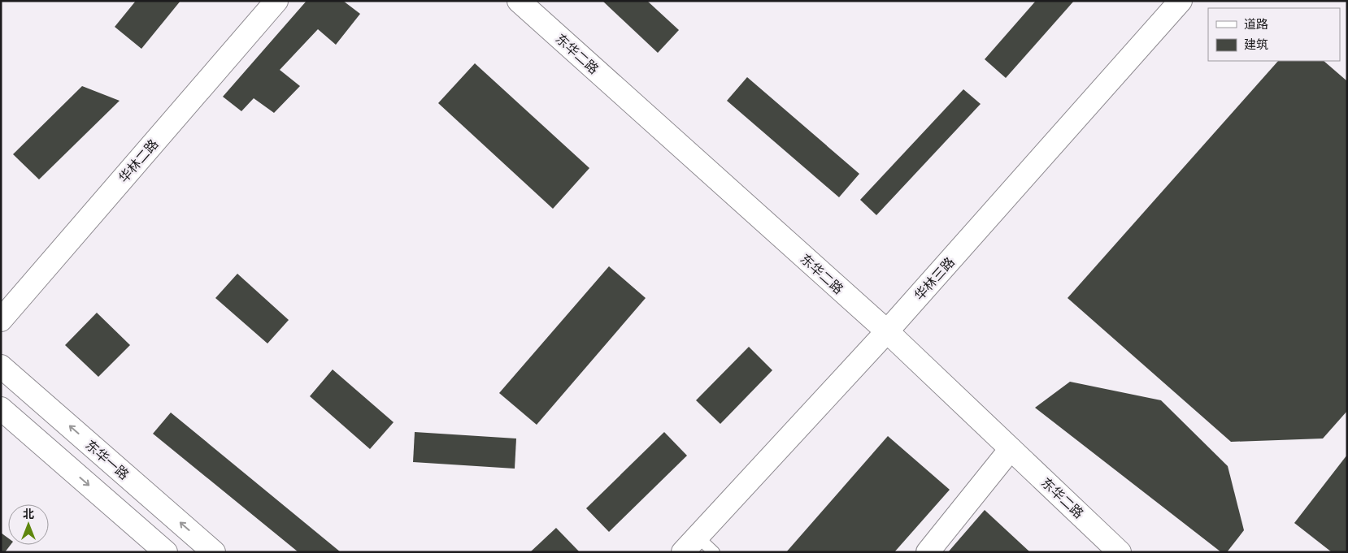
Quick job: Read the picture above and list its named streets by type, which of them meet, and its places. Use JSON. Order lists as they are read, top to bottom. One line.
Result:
{"streets":{"street":["东华二路","华林二路","华林三路","东华一路"]},"crossings":[["东华二路","华林三路"]],"legend":["道路","建筑"],"north":"top"}
